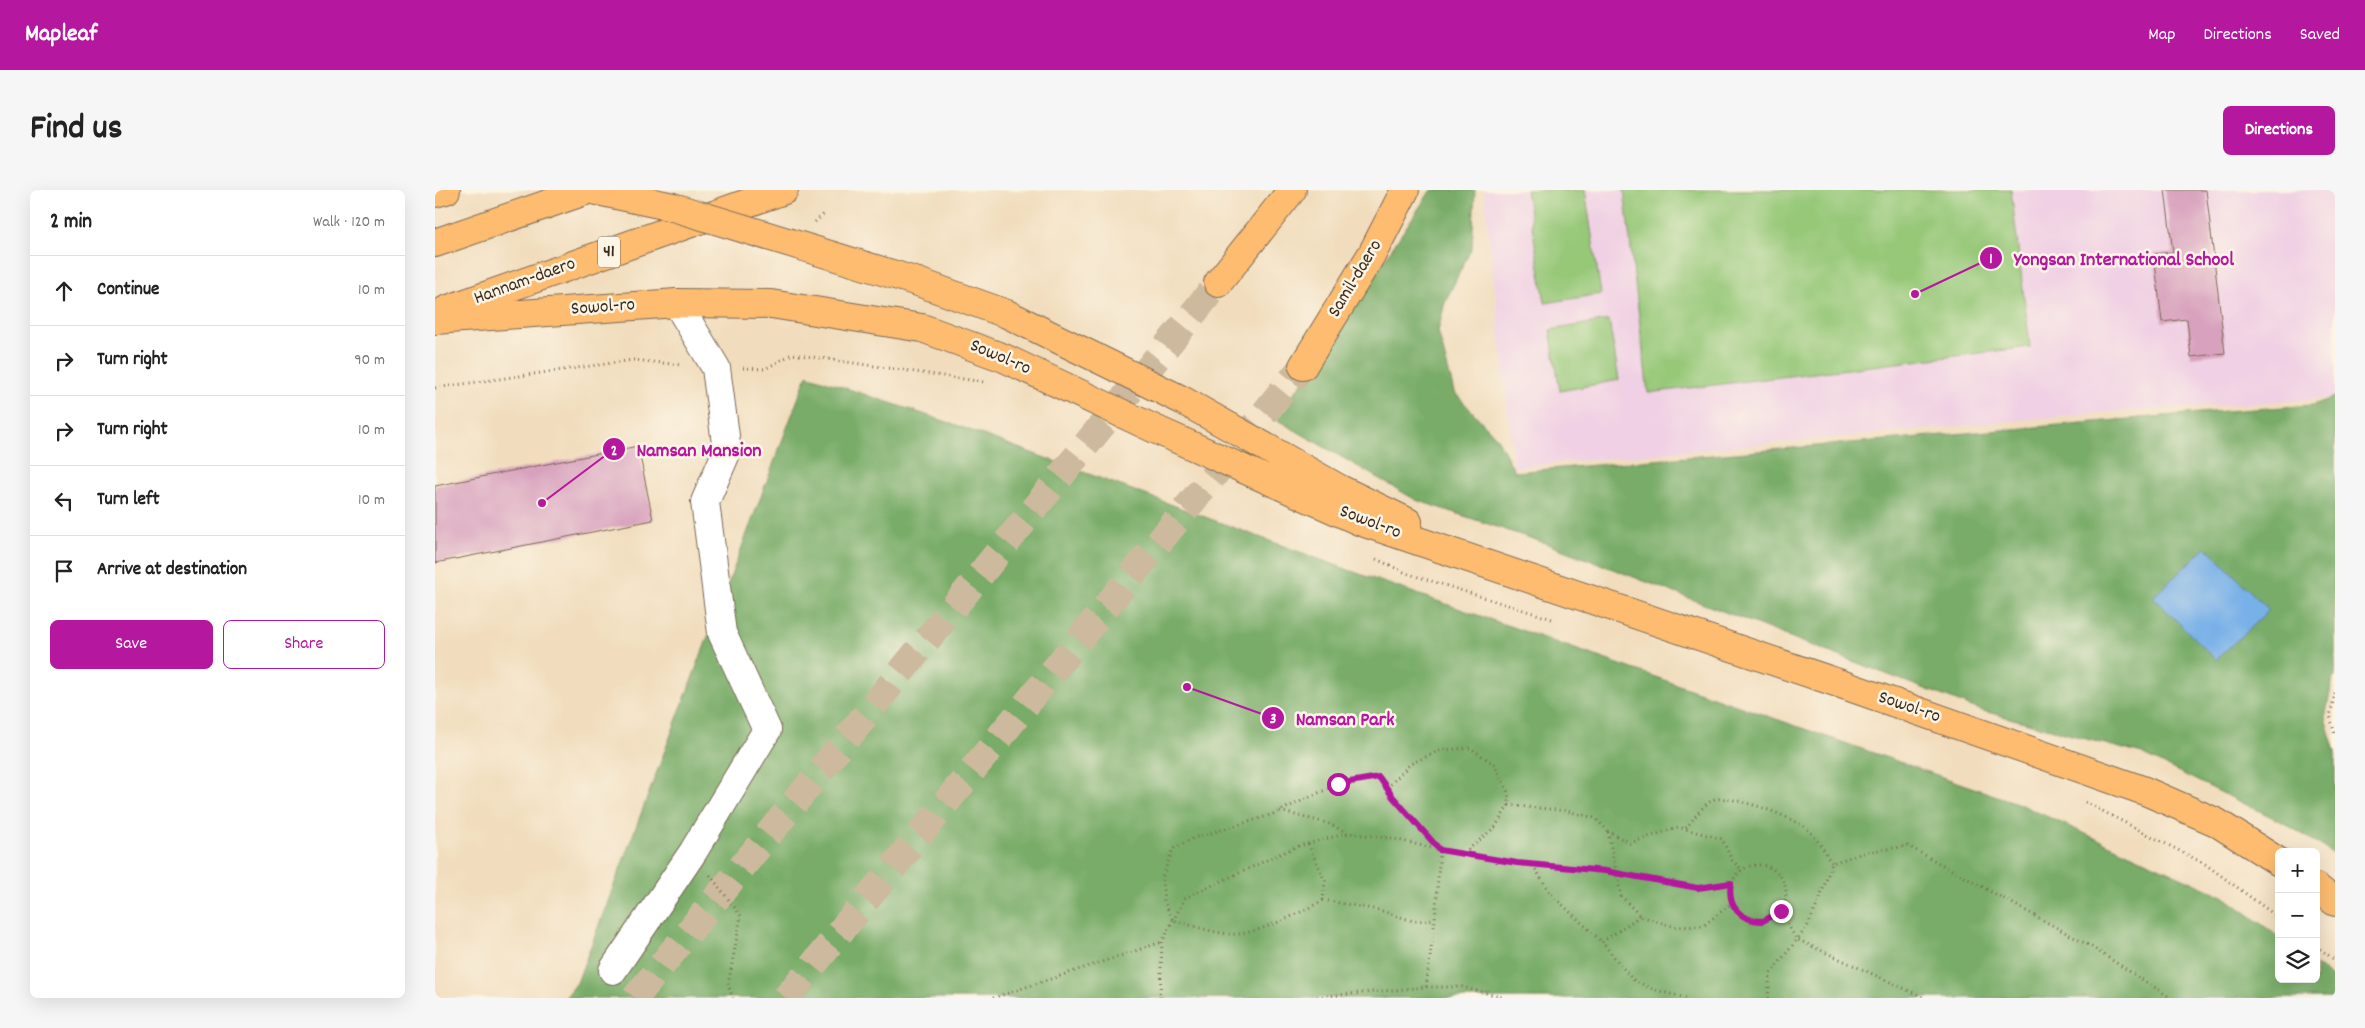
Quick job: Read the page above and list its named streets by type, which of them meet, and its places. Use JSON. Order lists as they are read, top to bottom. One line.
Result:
{"streets":{"main road":["41","Samil-daero","Hannam-daero","Sowol-ro"]},"places":["Yongsan International School","Namsan Mansion","Namsan Park"],"page":{"header":"Mapleaf","nav":["Map","Directions","Saved"],"title":"Find us","buttons":["Directions",["Save","Share"]],"heading":["2 min","Walk · 120 m"],"list":[["Continue","10 m"],["Turn right","90 m"],["Turn right","10 m"],["Turn left","10 m"],"Arrive at destination"],"map_buttons":["+","−"]}}
